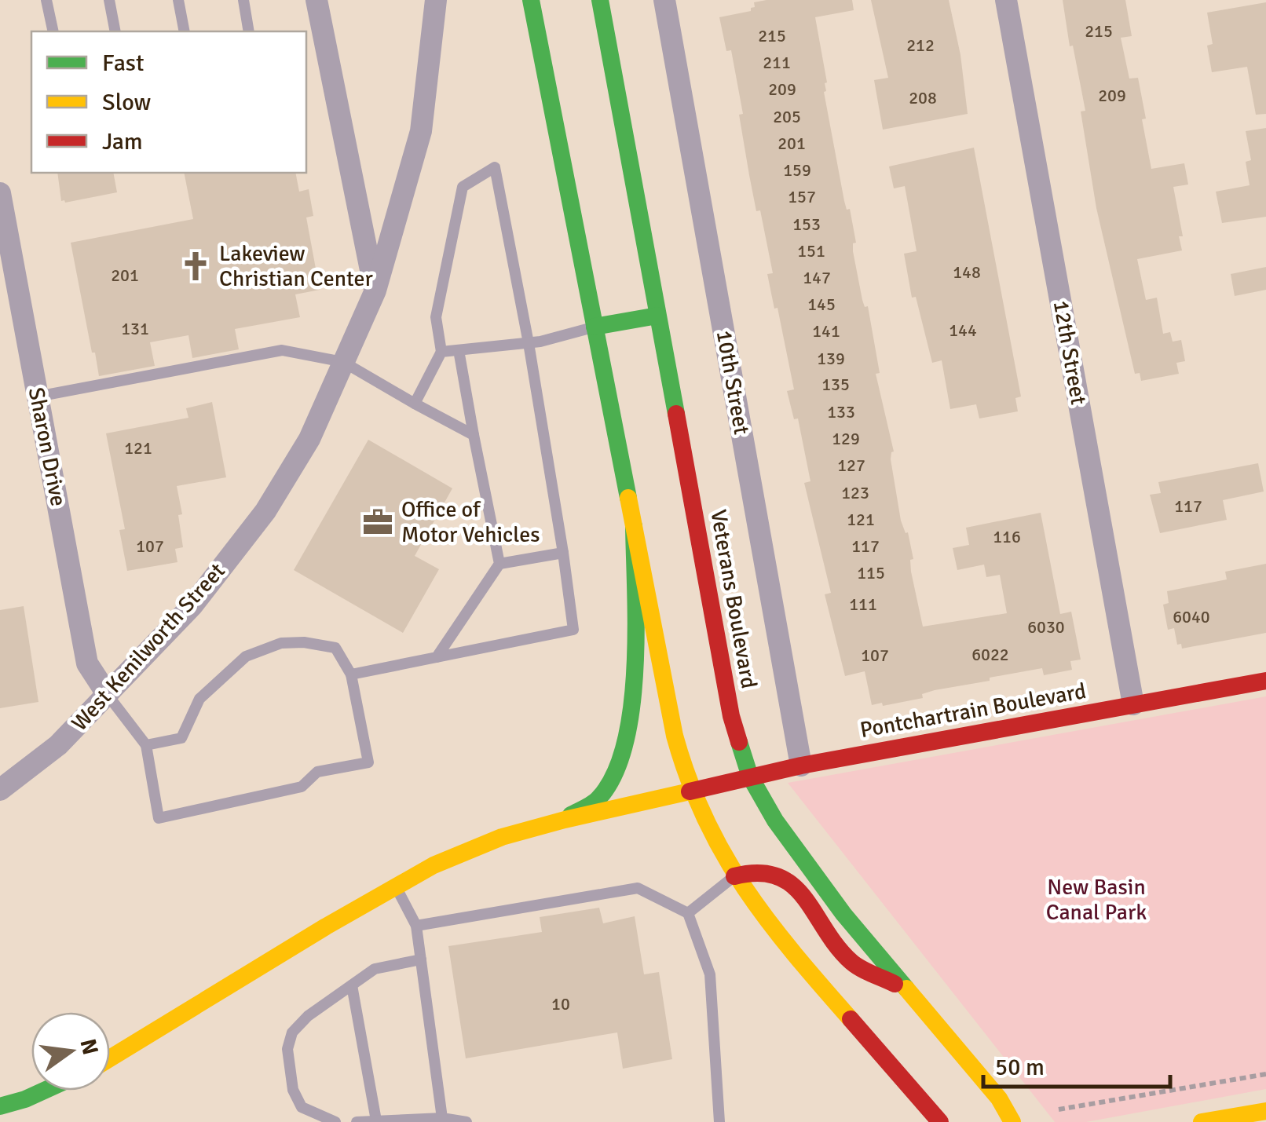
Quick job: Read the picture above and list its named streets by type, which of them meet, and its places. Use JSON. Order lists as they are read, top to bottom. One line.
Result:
{"streets":{"main road":["Veterans Boulevard","Pontchartrain Boulevard"],"street":["12th Street","10th Street","Sharon Drive","West Kenilworth Street"]},"crossings":[["12th Street","Pontchartrain Boulevard"],["10th Street","Pontchartrain Boulevard"],["Sharon Drive","West Kenilworth Street"],["Veterans Boulevard","Pontchartrain Boulevard"]],"parks":["New Basin Canal Park"],"places":{"church":["Lakeview Christian Center"],"office":["Office of Motor Vehicles"]},"house_numbers":["215","215","212","211","209","209","208","205","201","159","157","153","151","148","201","147","145","131","144","141","139","135","133","129","121","127","123","117","121","116","107","117","115","111","6040","6030","6022","107","10"],"legend":["Fast","Slow","Jam"],"scale_bar":"50 m","north":"right"}
